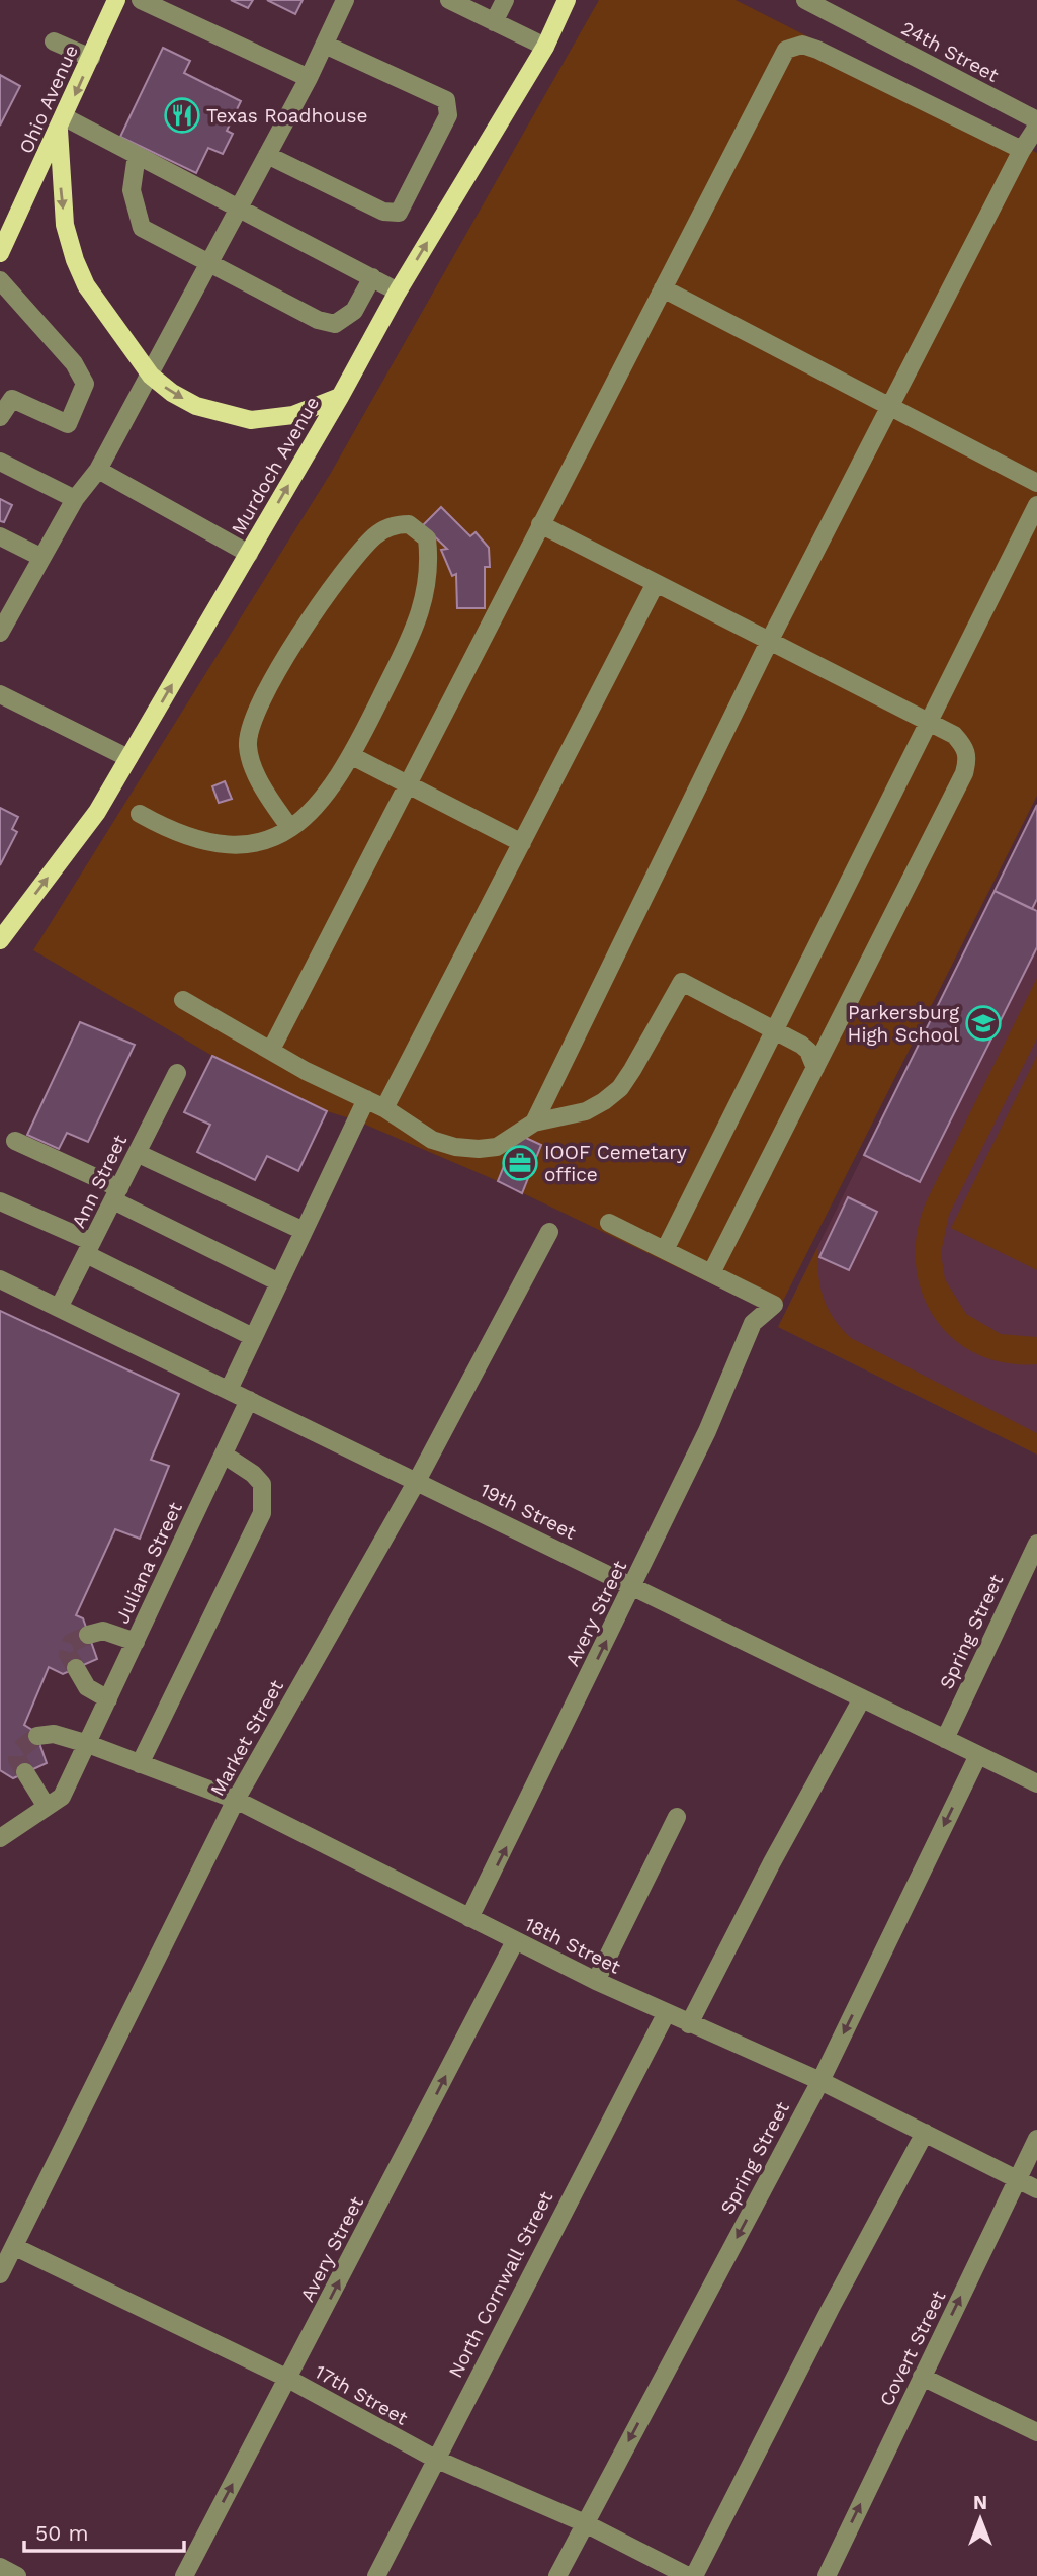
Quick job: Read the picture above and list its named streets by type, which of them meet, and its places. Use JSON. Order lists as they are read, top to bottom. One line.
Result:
{"streets":{"main road":["Ohio Avenue","Murdoch Avenue"],"street":["24th Street","Ann Street","19th Street","Juliana Street","Avery Street","Spring Street","Market Street","18th Street","North Cornwall Street","Covert Street","17th Street"]},"crossings":[["Ann Street","19th Street"],["19th Street","Juliana Street"],["19th Street","Avery Street"],["19th Street","Spring Street"],["19th Street","Market Street"],["Juliana Street","18th Street"],["Avery Street","18th Street"],["Avery Street","17th Street"],["Spring Street","18th Street"],["Spring Street","17th Street"],["Market Street","18th Street"],["Market Street","17th Street"],["18th Street","North Cornwall Street"],["18th Street","Covert Street"],["North Cornwall Street","17th Street"]],"one_way":["Murdoch Avenue","Avery Street"],"places":{"restaurant":["Texas Roadhouse"],"school or university":["Parkersburg High School"],"office":["IOOF Cemetary office"]},"scale_bar":"50 m","north":"top"}
